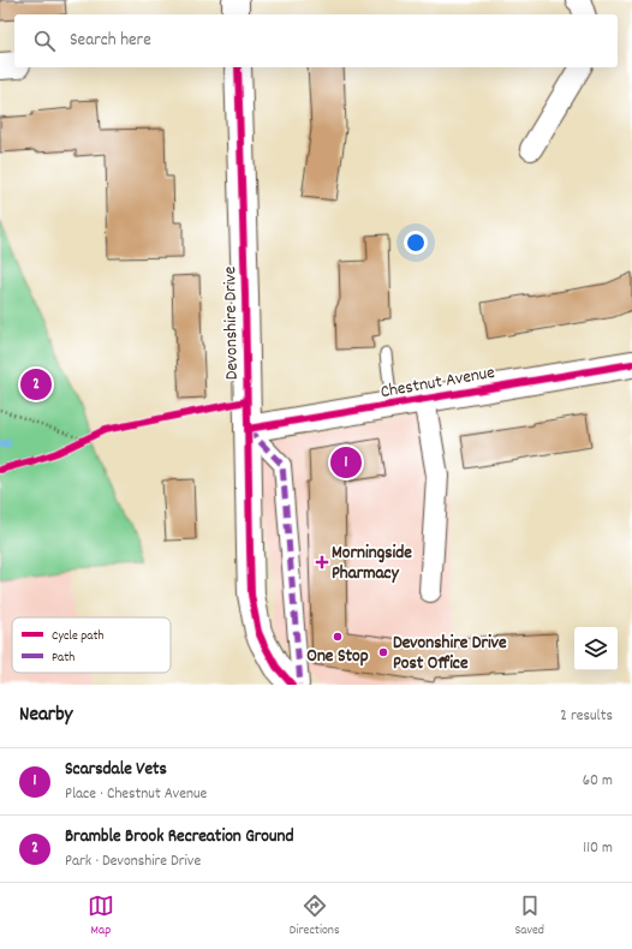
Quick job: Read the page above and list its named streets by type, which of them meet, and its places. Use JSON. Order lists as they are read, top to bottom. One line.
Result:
{"streets":{"street":["Devonshire Drive","Chestnut Avenue"]},"crossings":[["Devonshire Drive","Chestnut Avenue"]],"places":{"health":["Morningside Pharmacy"],"other":["One Stop","Devonshire Drive Post Office"]},"legend":["Cycle path","Path"],"page":{"search":"Search here","pins":["2","1"],"heading":["Nearby","2 results"],"list":[{"mark":"1","name":"Scarsdale Vets","note":"Place · Chestnut Avenue","value":"60 m"},{"mark":"2","name":"Bramble Brook Recreation Ground","note":"Park · Devonshire Drive","value":"110 m"}],"nav":["Map","Directions","Saved"]}}
